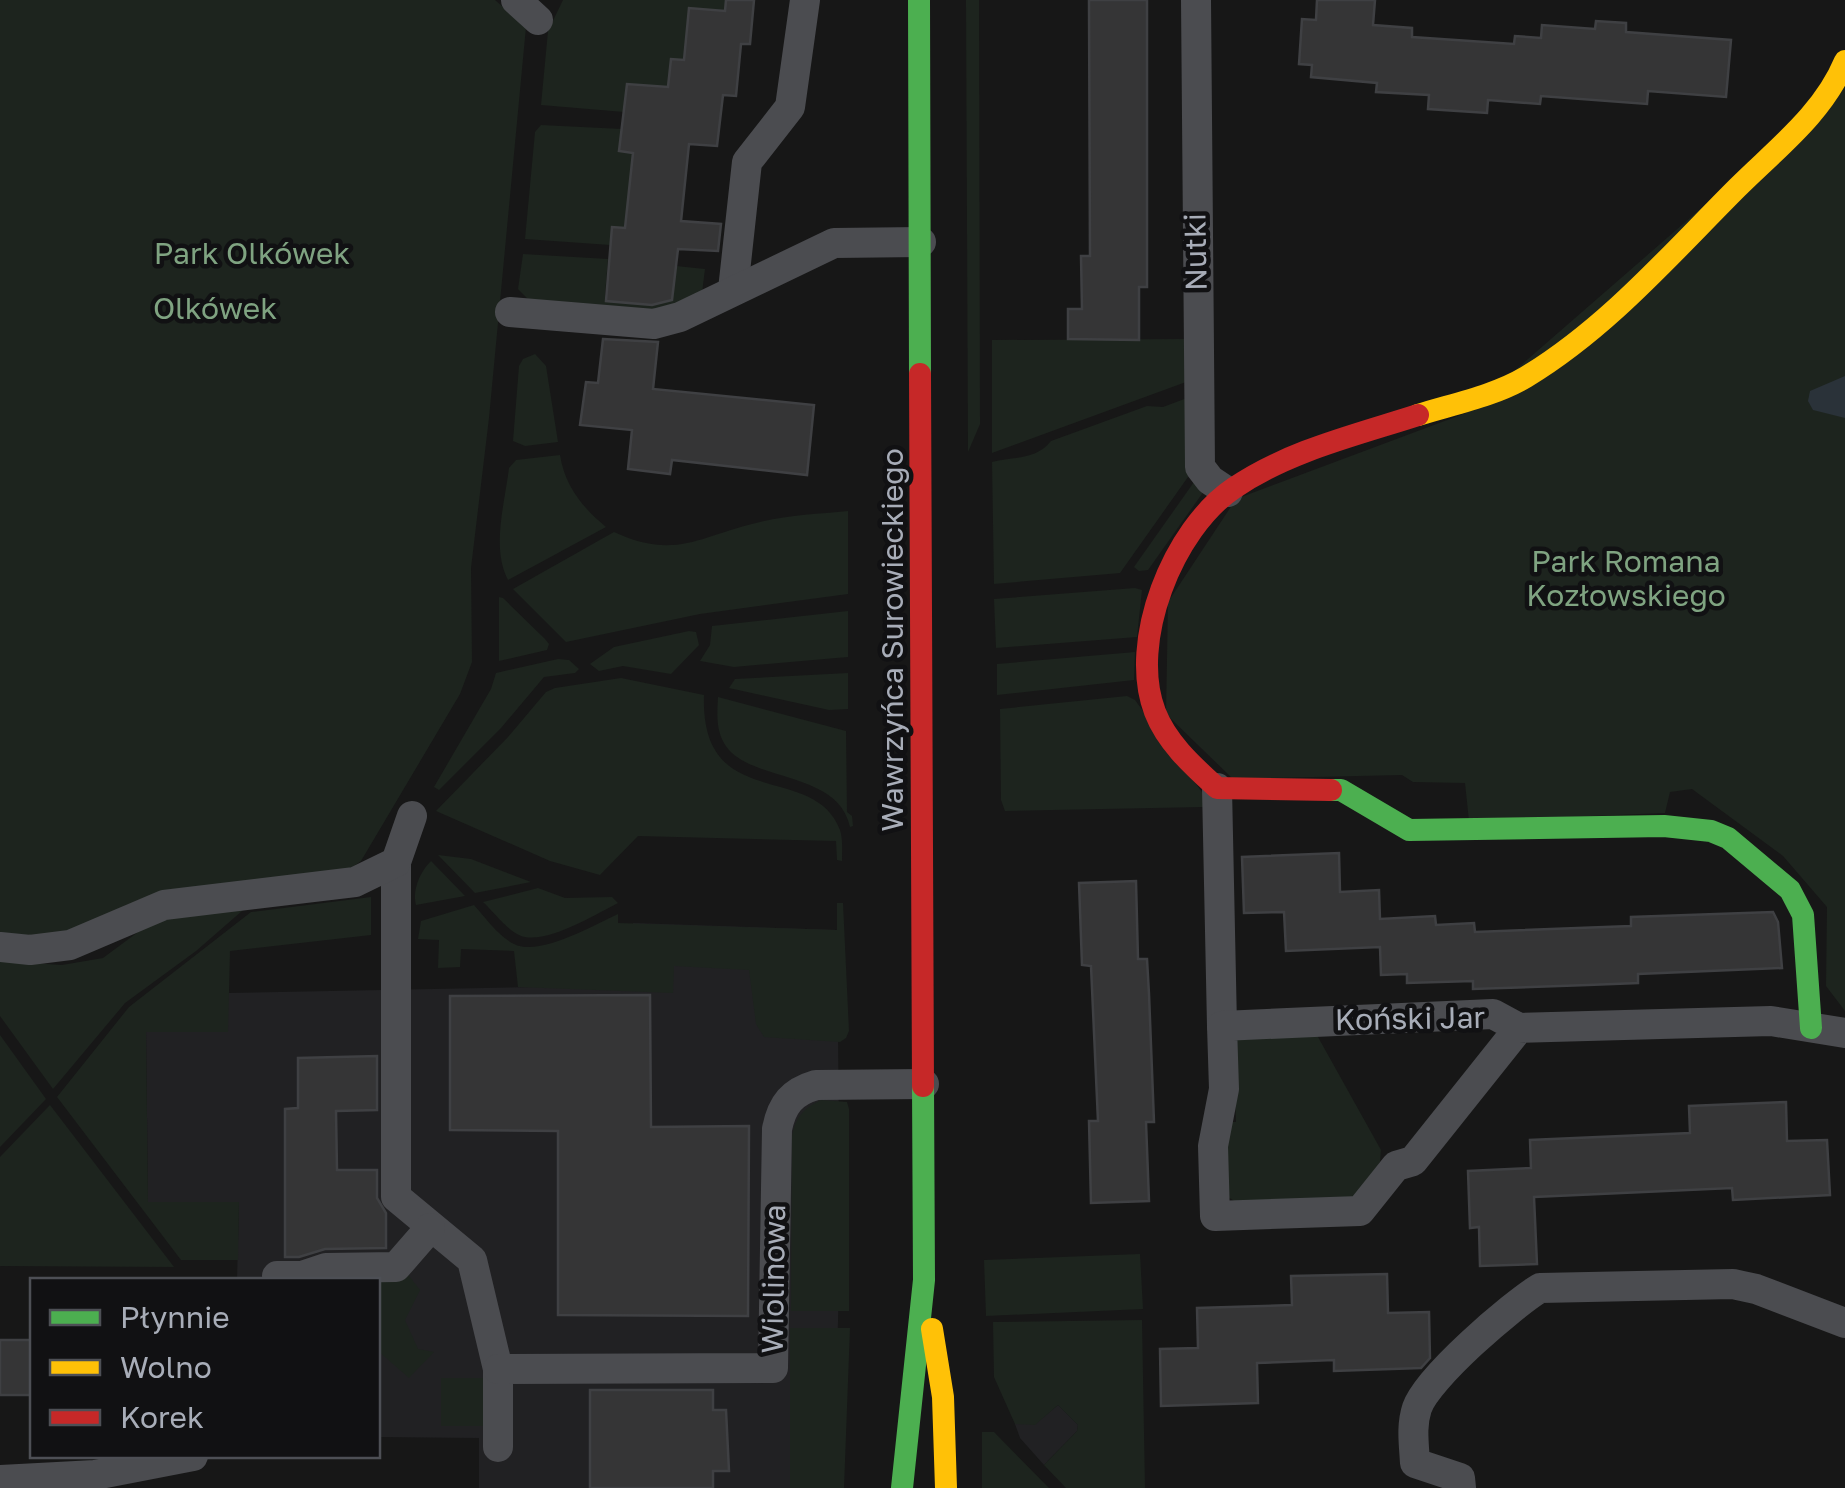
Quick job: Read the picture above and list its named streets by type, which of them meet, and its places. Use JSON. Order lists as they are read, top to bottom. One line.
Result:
{"streets":{"street":["Nutki","Wawrzyńca Surowieckiego","Koński Jar","Wiolinowa"]},"crossings":[["Wawrzyńca Surowieckiego","Wiolinowa"]],"parks":["Park Olkówek","Olkówek","Park Romana Kozłowskiego"],"legend":["Płynnie","Wolno","Korek"]}
